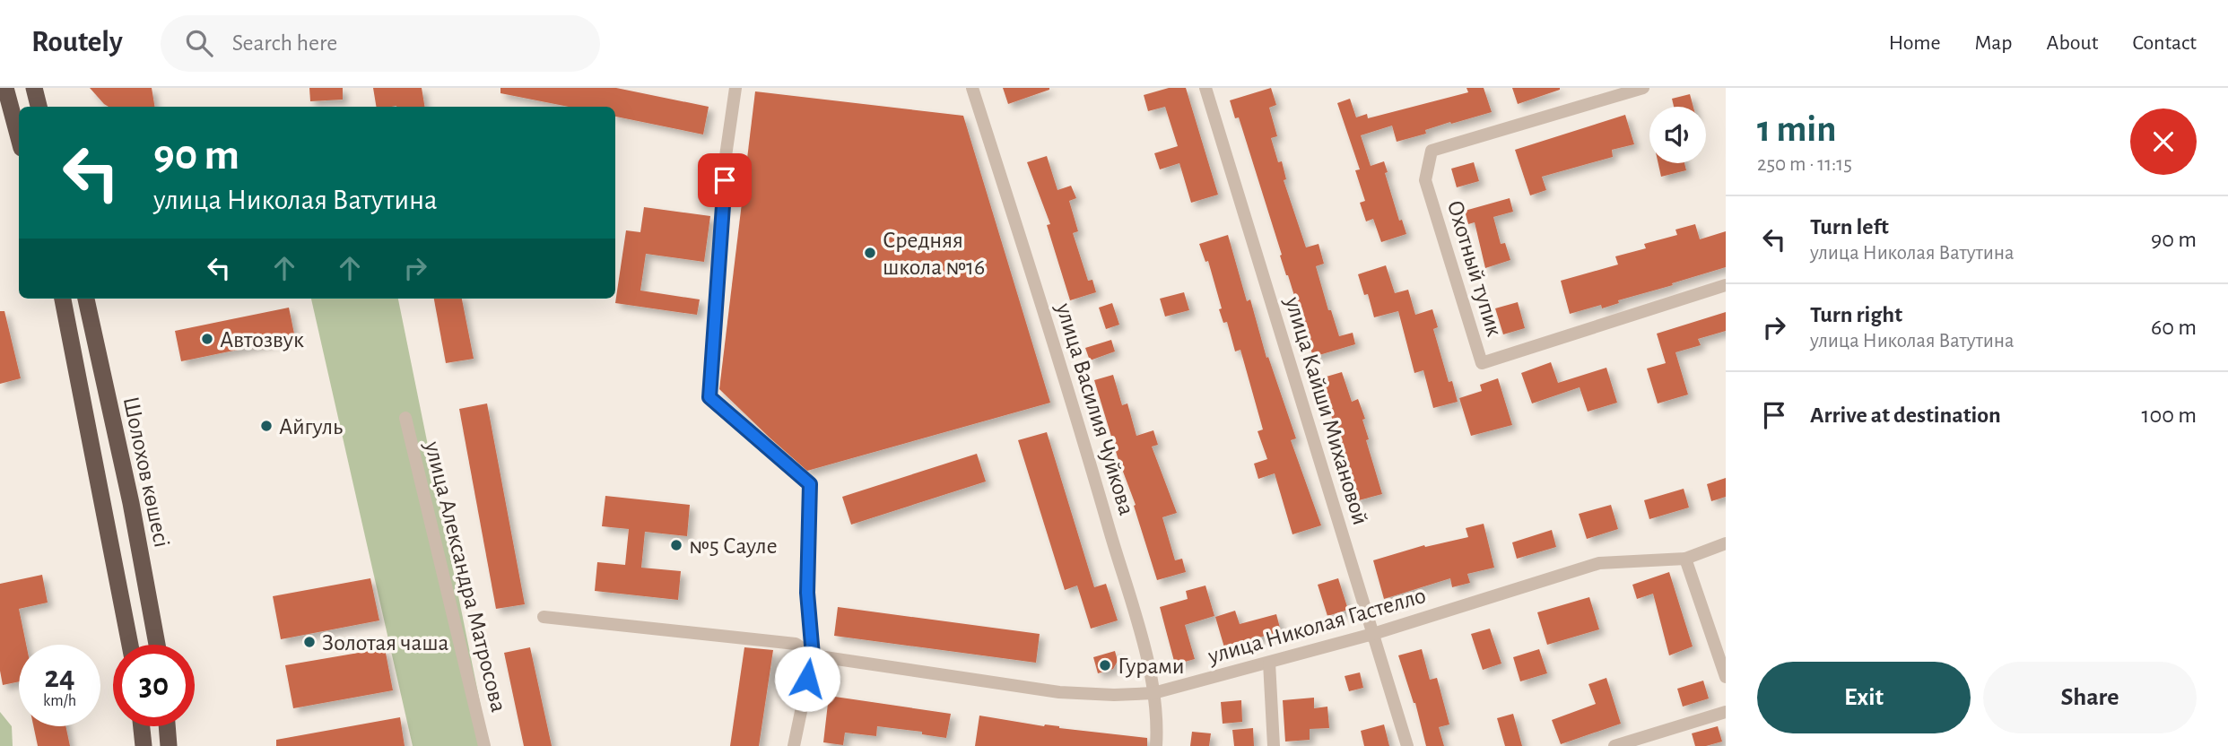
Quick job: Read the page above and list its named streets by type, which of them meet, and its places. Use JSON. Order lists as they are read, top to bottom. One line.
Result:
{"streets":{"highway":["Шолохов көшесі"],"street":["Охотный тупик","улица Василия Чуйкова","улица Кайши Михановой","улица Александра Матросова","улица Николая Гастелло"]},"crossings":[["улица Василия Чуйкова","улица Николая Гастелло"],["улица Кайши Михановой","улица Николая Гастелло"]],"places":["Средняя школа №16","Автозвук","Айгуль","№5 Сауле","Золотая чаша","Гурами"],"page":{"header":"Routely","search":"Search here","nav":["Home","Map","About","Contact"],"heading":["1 min","250 m · 11:15"],"turn":["90 m","улица Николая Ватутина"],"list":[{"name":"Turn left","note":"улица Николая Ватутина","value":"90 m"},{"name":"Turn right","note":"улица Николая Ватутина","value":"60 m"},{"name":"Arrive at destination","value":"100 m"}],"speed":"24 km/h","limit":"30","buttons":["Exit","Share"]}}
